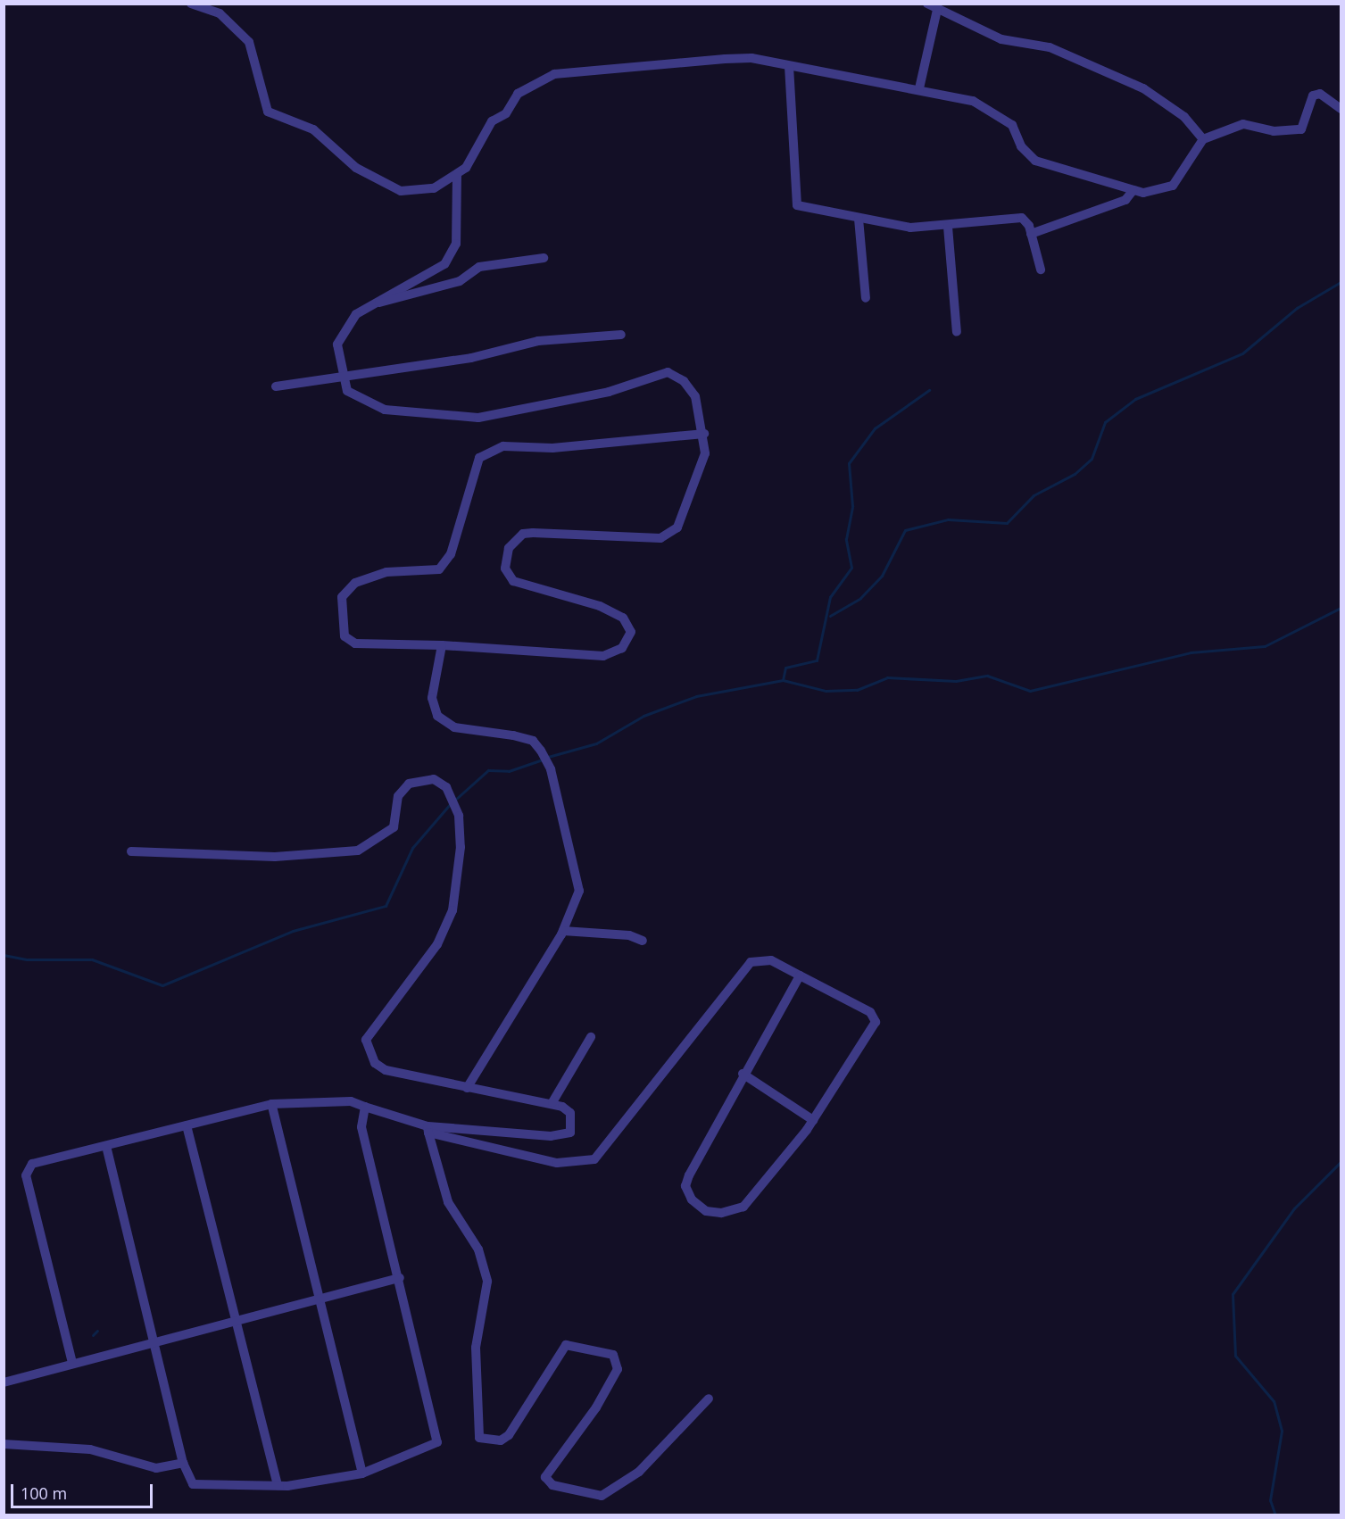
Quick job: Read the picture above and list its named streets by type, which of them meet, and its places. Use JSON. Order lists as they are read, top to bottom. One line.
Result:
{"scale_bar":"100 m"}
